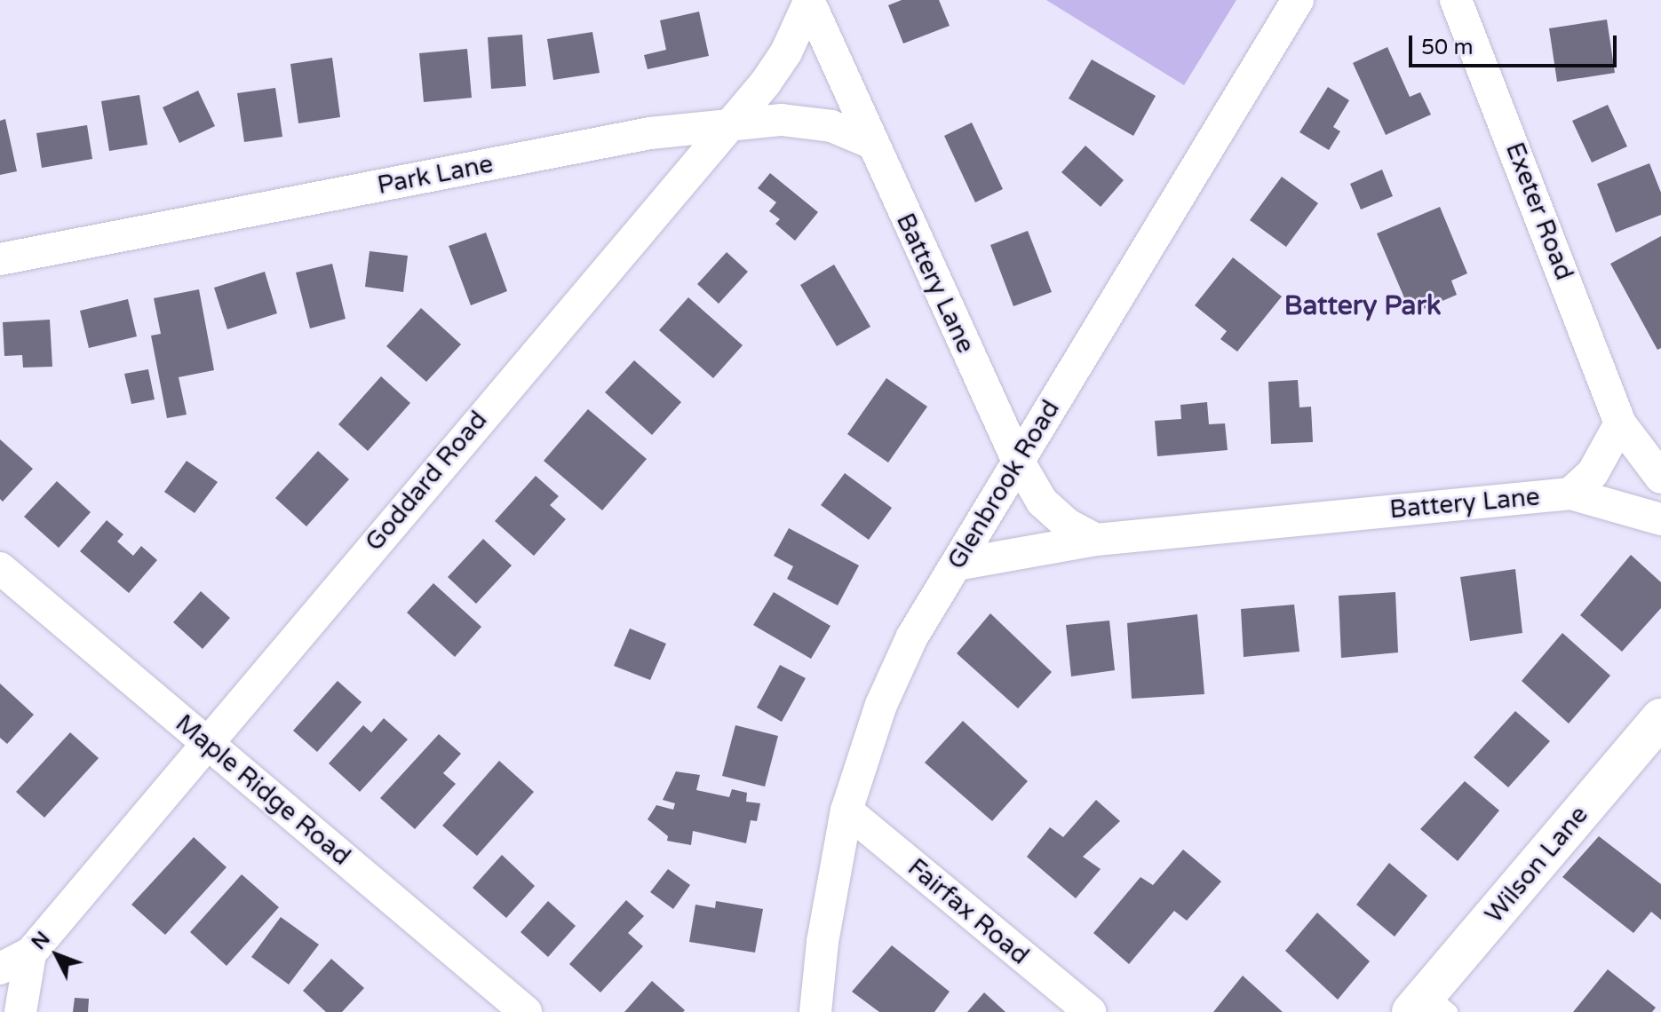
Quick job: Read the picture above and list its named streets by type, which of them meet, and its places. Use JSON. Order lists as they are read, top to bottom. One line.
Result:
{"streets":{"main road":["Wilson Lane"],"street":["Park Lane","Exeter Road","Battery Lane","Goddard Road","Glenbrook Road","Maple Ridge Road","Fairfax Road"]},"crossings":[["Park Lane","Battery Lane"],["Park Lane","Goddard Road"],["Battery Lane","Goddard Road"],["Battery Lane","Glenbrook Road"],["Goddard Road","Maple Ridge Road"],["Glenbrook Road","Fairfax Road"]],"districts":["Battery Park"],"scale_bar":"50 m","north":"top left"}
